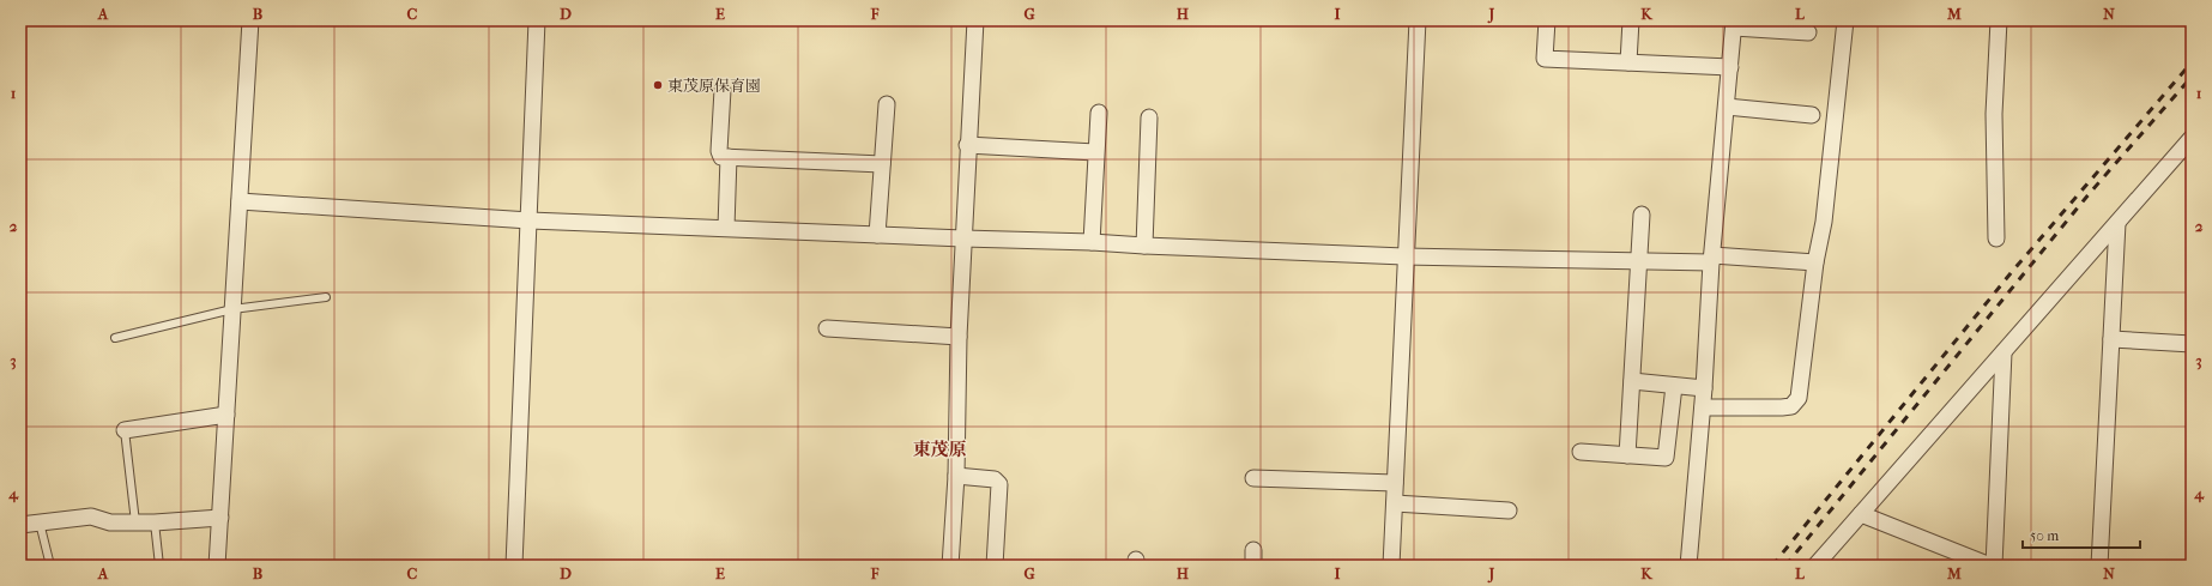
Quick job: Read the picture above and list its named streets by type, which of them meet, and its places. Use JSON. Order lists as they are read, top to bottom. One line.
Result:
{"districts":["東茂原"],"places":["東茂原保育園"],"scale_bar":"50 m","grid":{"columns":["A","B","C","D","E","F","G","H","I","J","K","L","M","N"],"rows":["1","2","3","4"]}}
